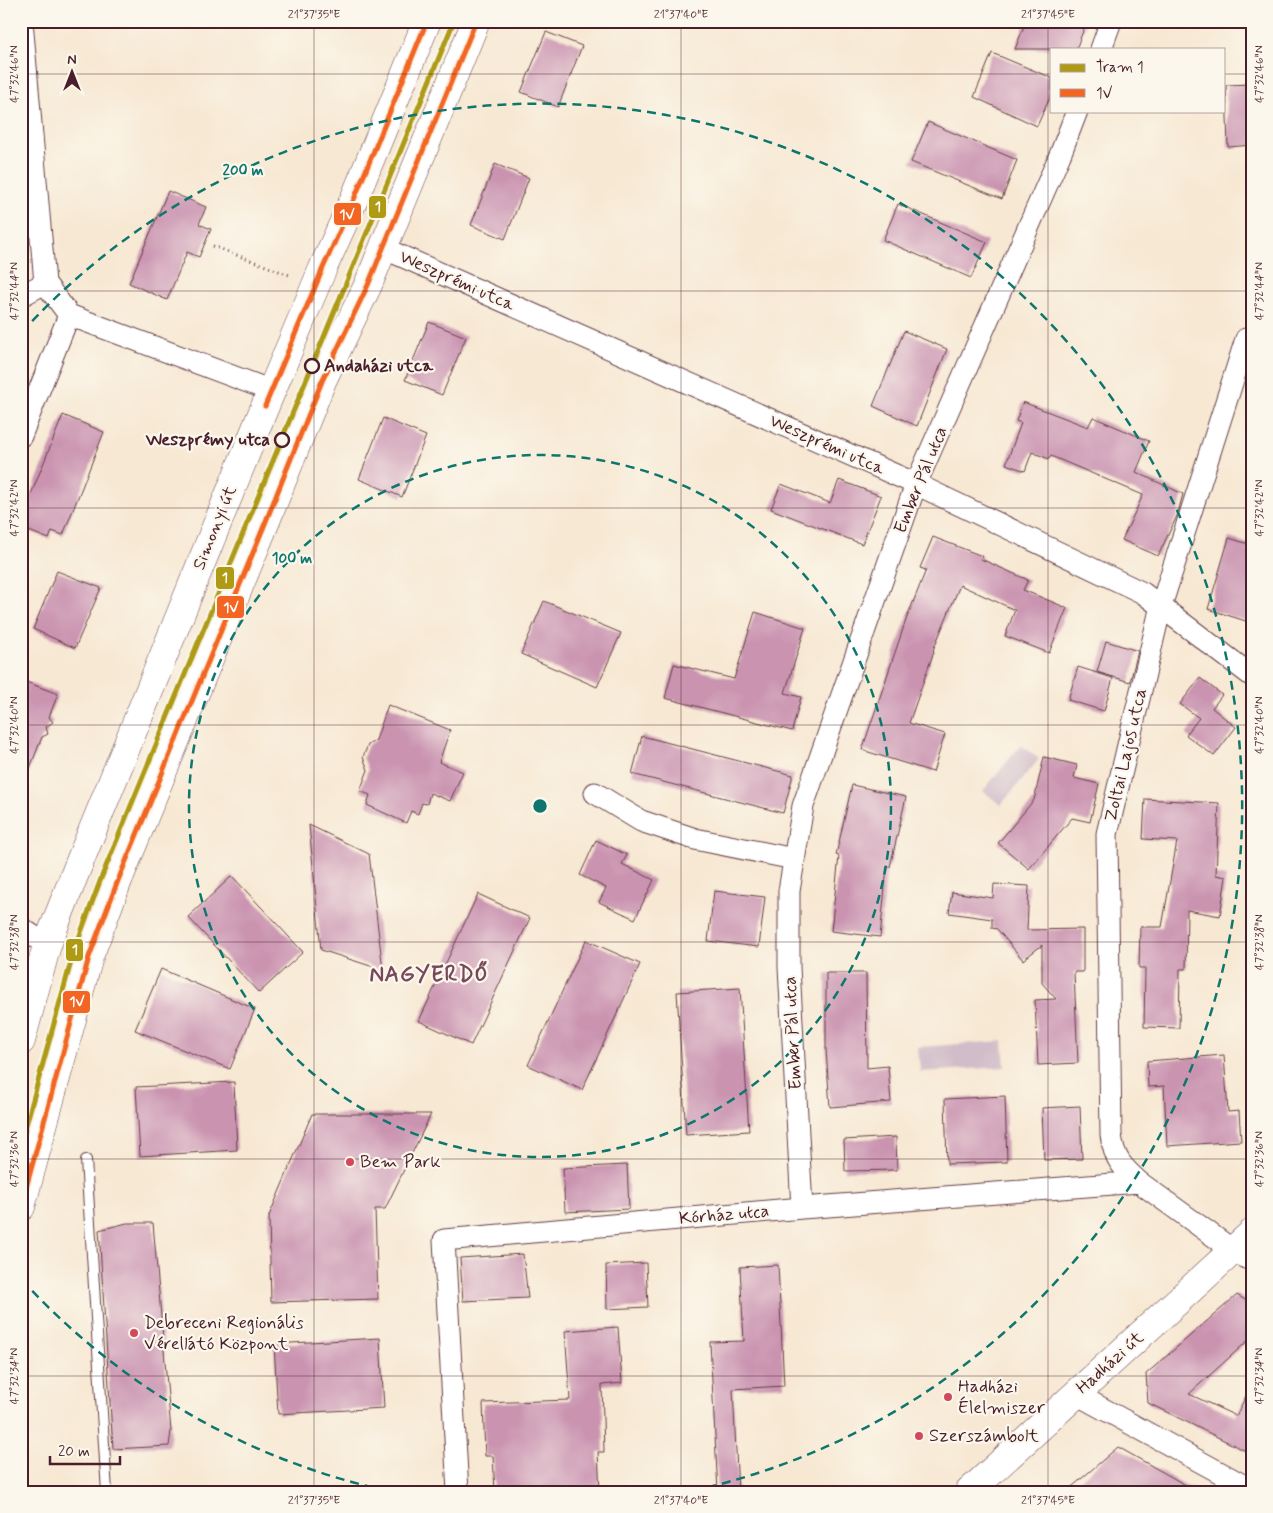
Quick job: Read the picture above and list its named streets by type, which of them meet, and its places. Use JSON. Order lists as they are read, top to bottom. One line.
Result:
{"streets":{"street":["Weszprémi utca","Ember Pál utca","Simonyi út","Zoltai Lajos utca","Kórház utca","Hadházi út"]},"crossings":[["Weszprémi utca","Ember Pál utca"],["Weszprémi utca","Zoltai Lajos utca"],["Ember Pál utca","Kórház utca"],["Zoltai Lajos utca","Kórház utca"]],"districts":["NAGYERDŐ"],"places":["Andaházi utca","Weszprémy utca","Bem Park","Debreceni Regionális Vérellátó Központ","Hadházi Élelmiszer","Szerszámbolt"],"lines":["tram line 1","transit line 1V"],"legend":["Tram 1","1V"],"scale_bar":"20 m","north":"top","coordinates":["21°37'35\"E","21°37'40\"E","21°37'45\"E","47°32'46\"N","47°32'44\"N","47°32'42\"N","47°32'40\"N","47°32'38\"N","47°32'36\"N","47°32'34\"N"],"rings":["200 m","100 m"]}
